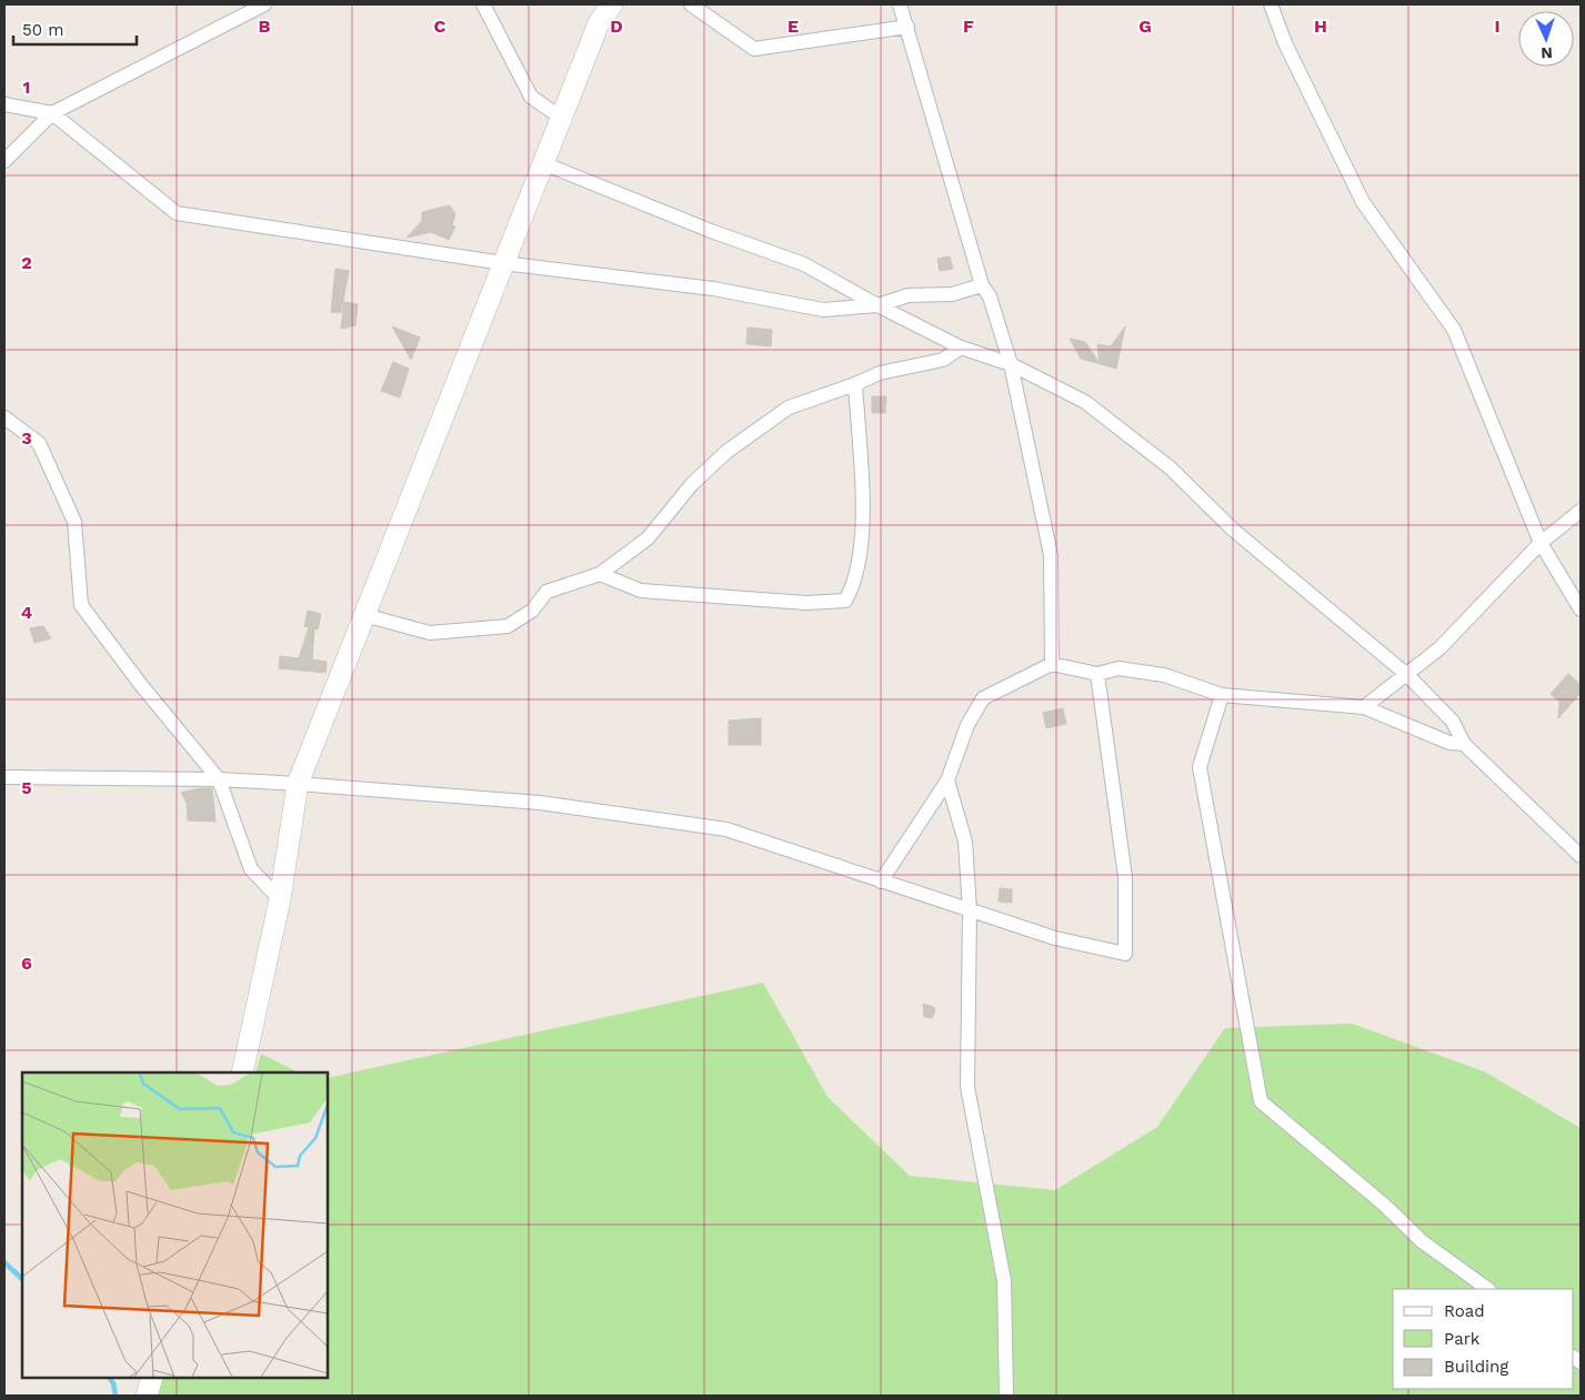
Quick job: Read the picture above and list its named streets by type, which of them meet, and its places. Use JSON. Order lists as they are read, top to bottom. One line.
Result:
{"legend":["Road","Park","Building"],"scale_bar":"50 m","north":"bottom","grid":{"columns":["B","C","D","E","F","G","H","I"],"rows":["1","2","3","4","5","6"]}}
